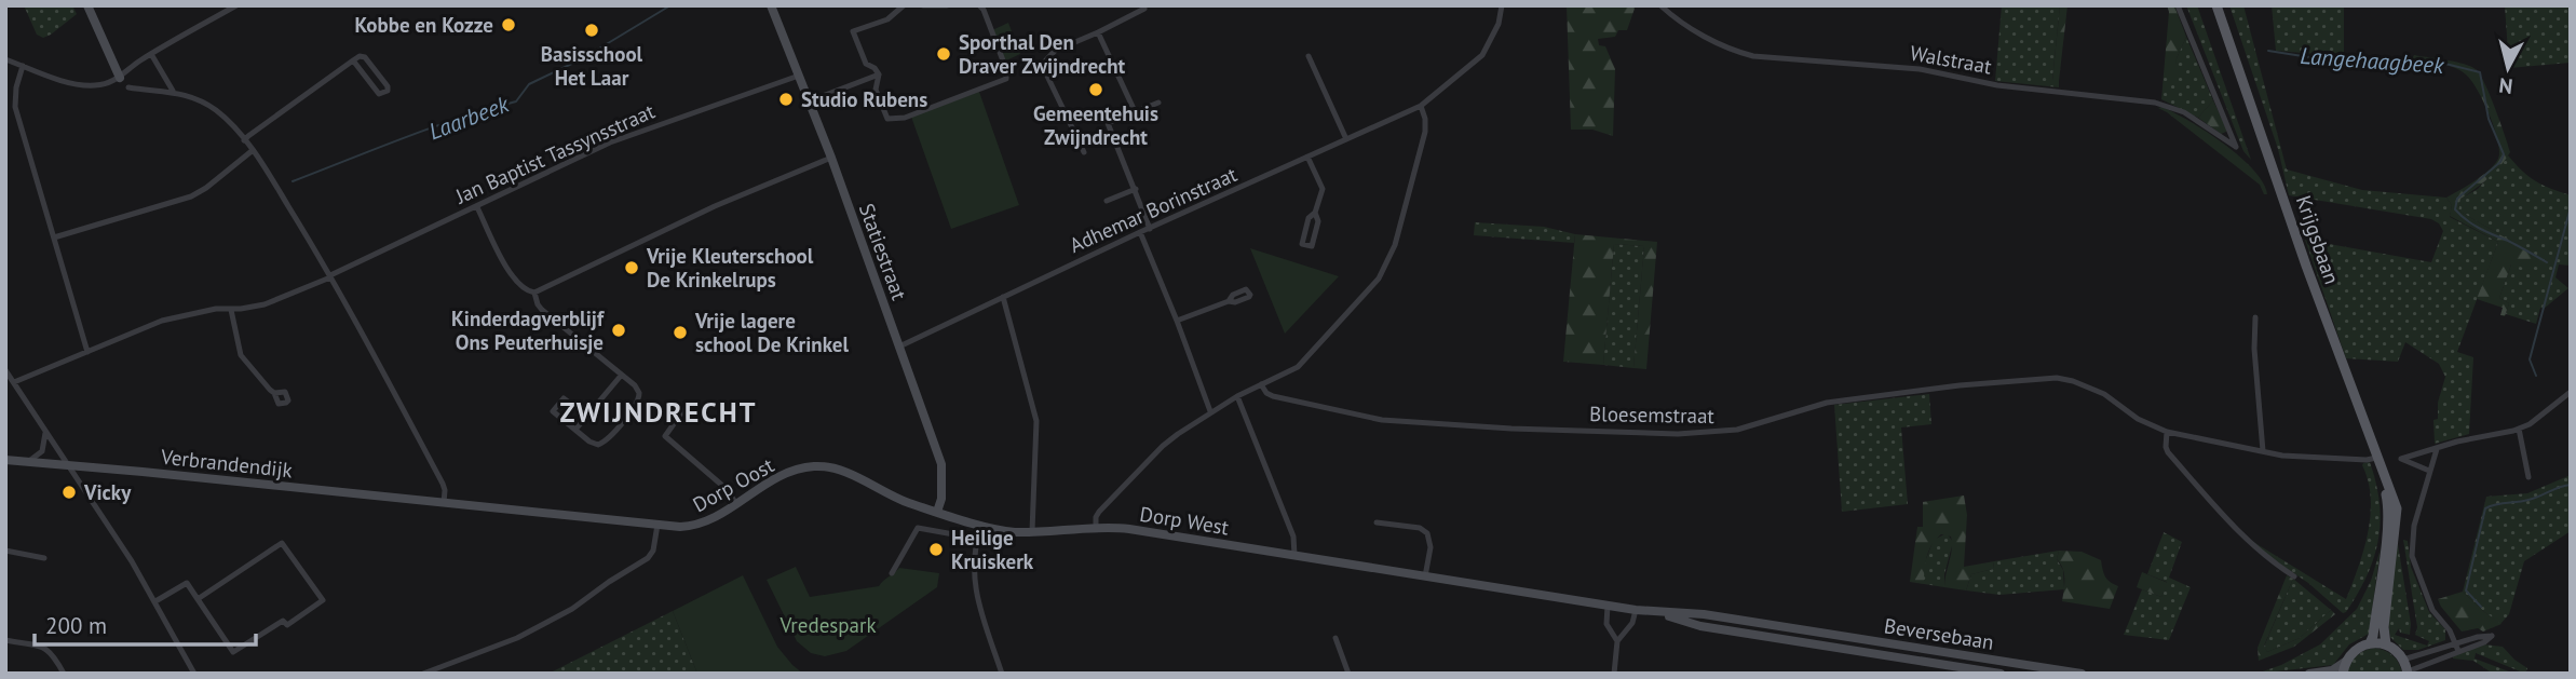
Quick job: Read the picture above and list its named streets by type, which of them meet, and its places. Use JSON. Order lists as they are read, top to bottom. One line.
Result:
{"streets":{"main road":["Krijgsbaan","Statiestraat","Verbrandendijk","Dorp Oost","Dorp West","Beversebaan"],"street":["Walstraat","Jan Baptist Tassynsstraat","Adhemar Borinstraat","Bloesemstraat"]},"crossings":[["Jan Baptist Tassynsstraat","Statiestraat"],["Adhemar Borinstraat","Statiestraat"],["Krijgsbaan","Bloesemstraat"],["Statiestraat","Dorp Oost"],["Statiestraat","Dorp West"],["Verbrandendijk","Dorp Oost"],["Dorp Oost","Dorp West"],["Dorp West","Beversebaan"]],"districts":["ZWIJNDRECHT"],"water":["Langehaagbeek","Laarbeek"],"parks":["Vredespark"],"places":["Kobbe en Kozze","Basisschool Het Laar","Sporthal Den Draver Zwijndrecht","Gemeentehuis Zwijndrecht","Studio Rubens","Vrije Kleuterschool De Krinkelrups","Kinderdagverblijf Ons Peuterhuisje","Vrije lagere school De Krinkel","Vicky","Heilige Kruiskerk"],"scale_bar":"200 m","north":"bottom"}
